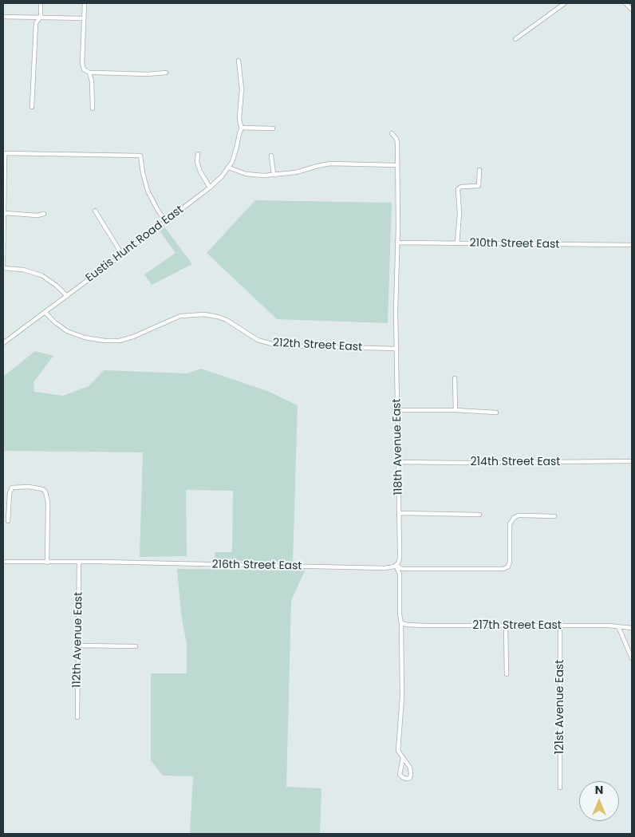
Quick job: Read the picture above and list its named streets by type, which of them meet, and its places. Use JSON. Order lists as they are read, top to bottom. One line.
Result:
{"streets":{"street":["Eustis Hunt Road East","210th Street East","212th Street East","118th Avenue East","214th Street East","216th Street East","217th Street East","112th Avenue East","121st Avenue East"]},"crossings":[["Eustis Hunt Road East","212th Street East"],["210th Street East","118th Avenue East"],["212th Street East","118th Avenue East"],["118th Avenue East","214th Street East"],["118th Avenue East","216th Street East"],["118th Avenue East","217th Street East"],["216th Street East","112th Avenue East"],["217th Street East","121st Avenue East"]],"north":"top"}
